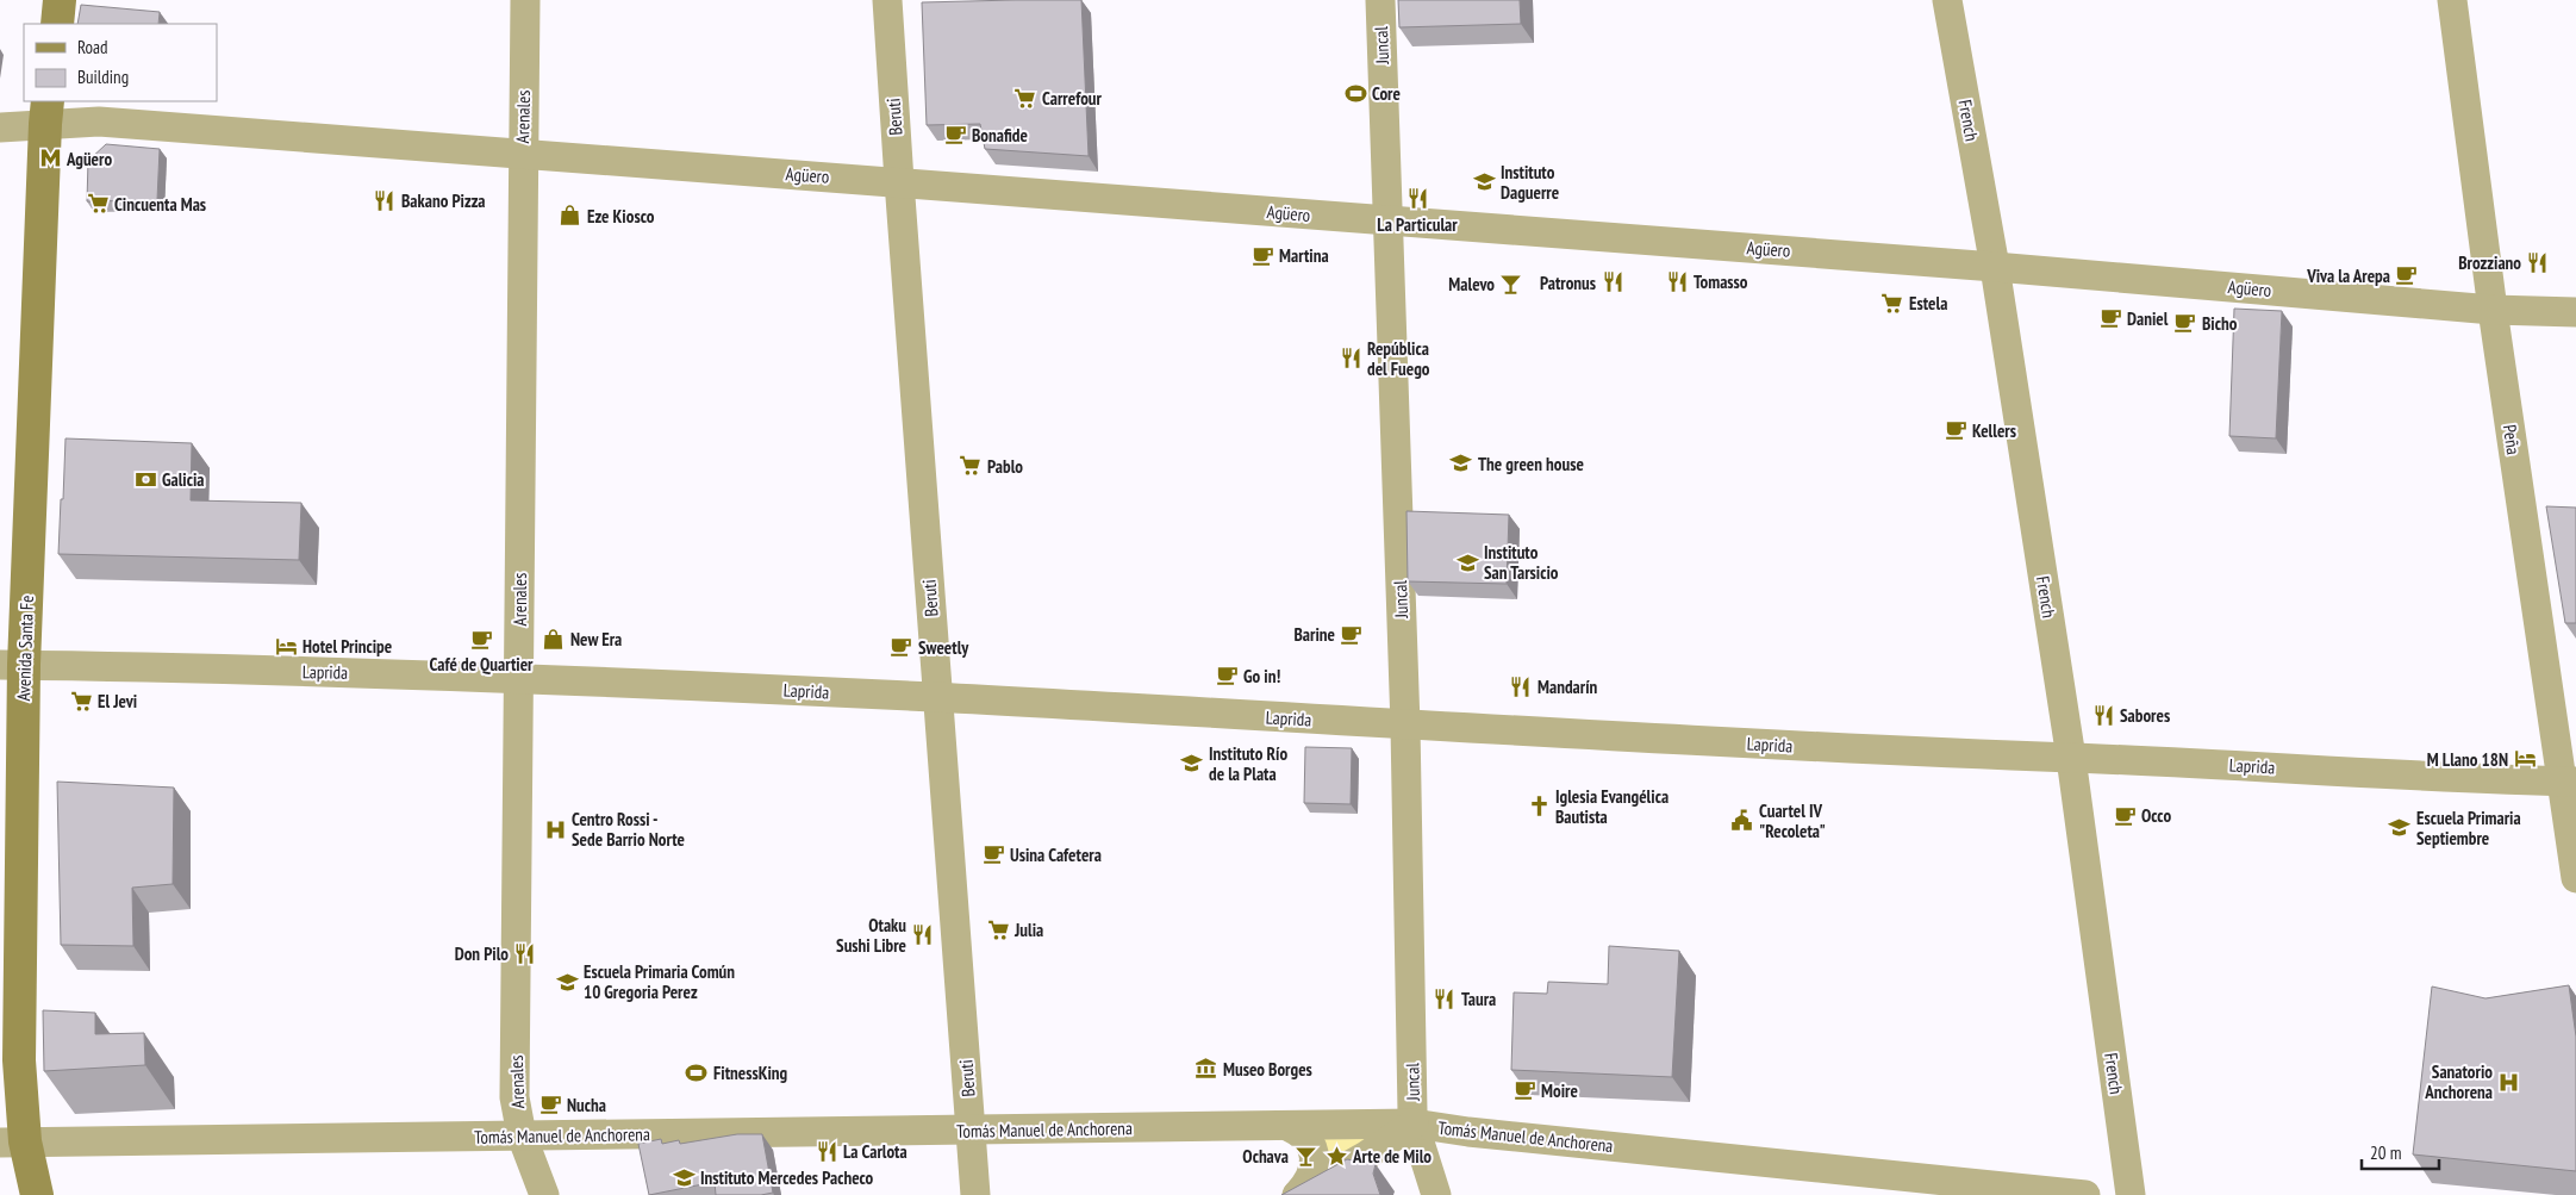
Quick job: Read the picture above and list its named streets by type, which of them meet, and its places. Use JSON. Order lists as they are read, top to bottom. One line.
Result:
{"streets":{"main road":["Avenida Santa Fe"],"street":["Juncal","Arenales","Beruti","French","Agüero","Peña","Laprida","Tomás Manuel de Anchorena"]},"crossings":[["Juncal","Agüero"],["Juncal","Laprida"],["Juncal","Tomás Manuel de Anchorena"],["Arenales","Agüero"],["Arenales","Laprida"],["Arenales","Tomás Manuel de Anchorena"],["Beruti","Agüero"],["Beruti","Laprida"],["Beruti","Tomás Manuel de Anchorena"],["French","Agüero"],["French","Laprida"],["Agüero","Peña"],["Agüero","Avenida Santa Fe"],["Peña","Laprida"],["Avenida Santa Fe","Laprida"],["Avenida Santa Fe","Tomás Manuel de Anchorena"]],"places":{"sports":["Core","FitnessKing"],"supermarket":["Carrefour","Cincuenta Mas","Estela","Pablo","El Jevi","Julia"],"cafe":["Bonafide","Martina","Viva la Arepa","Daniel","Bicho","Kellers","Barine","Café de Quartier","Sweetly","Go in!","Occo","Usina Cafetera","Moire","Nucha"],"metro station":["Agüero"],"school or university":["Instituto Daguerre","The green house","Instituto San Tarsicio","Instituto Río de la Plata","Escuela Primaria Septiembre","Escuela Primaria Común 10 Gregoria Perez","Instituto Mercedes Pacheco"],"restaurant":["La Particular","Bakano Pizza","Brozziano","Tomasso","Patronus","República del Fuego","Mandarín","Sabores","Otaku Sushi Libre","Don Pilo","Taura","La Carlota"],"shop":["Eze Kiosco","New Era"],"bar":["Malevo","Ochava"],"bank":["Galicia"],"hotel":["Hotel Principe","M Llano 18N"],"church":["Iglesia Evangélica Bautista"],"public building":["Cuartel IV \"Recoleta\""],"hospital":["Centro Rossi - Sede Barrio Norte","Sanatorio Anchorena"],"museum":["Museo Borges"],"place":["Arte de Milo"]},"legend":["Road","Building"],"scale_bar":"20 m"}
